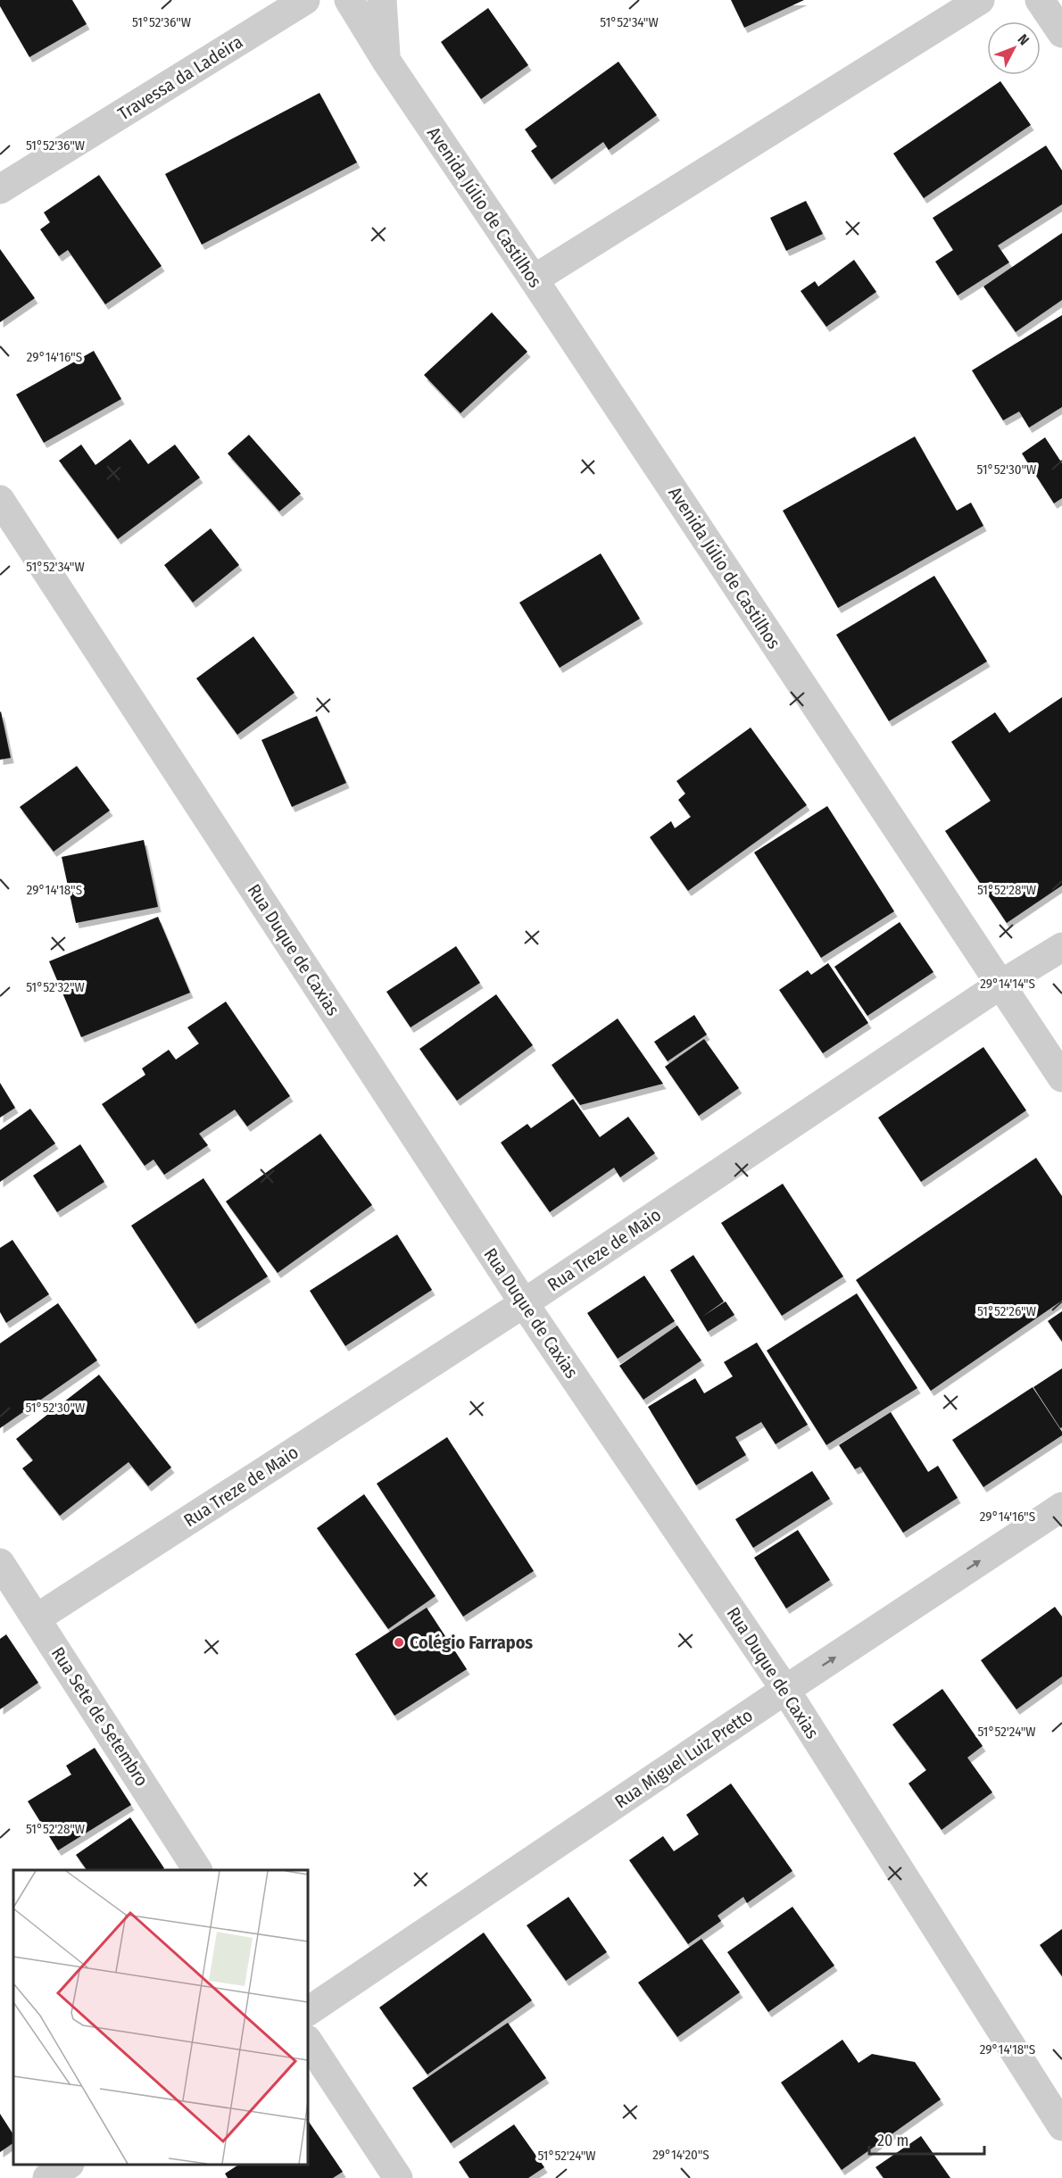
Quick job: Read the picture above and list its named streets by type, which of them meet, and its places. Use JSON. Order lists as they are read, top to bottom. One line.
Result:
{"streets":{"street":["Travessa da Ladeira","Avenida Júlio de Castilhos","Rua Duque de Caxias","Rua Treze de Maio","Rua Sete de Setembro","Rua Miguel Luiz Pretto"]},"crossings":[["Avenida Júlio de Castilhos","Rua Treze de Maio"],["Rua Duque de Caxias","Rua Treze de Maio"],["Rua Duque de Caxias","Rua Miguel Luiz Pretto"],["Rua Treze de Maio","Rua Sete de Setembro"]],"one_way":["Rua Miguel Luiz Pretto"],"places":["Colégio Farrapos"],"scale_bar":"20 m","north":"top right","coordinates":["51°52'36\"W","51°52'34\"W","29°14'16\"S","51°52'30\"W","29°14'18\"S","51°52'28\"W","29°14'14\"S","51°52'32\"W","51°52'26\"W","51°52'24\"W","29°14'20\"S"]}
